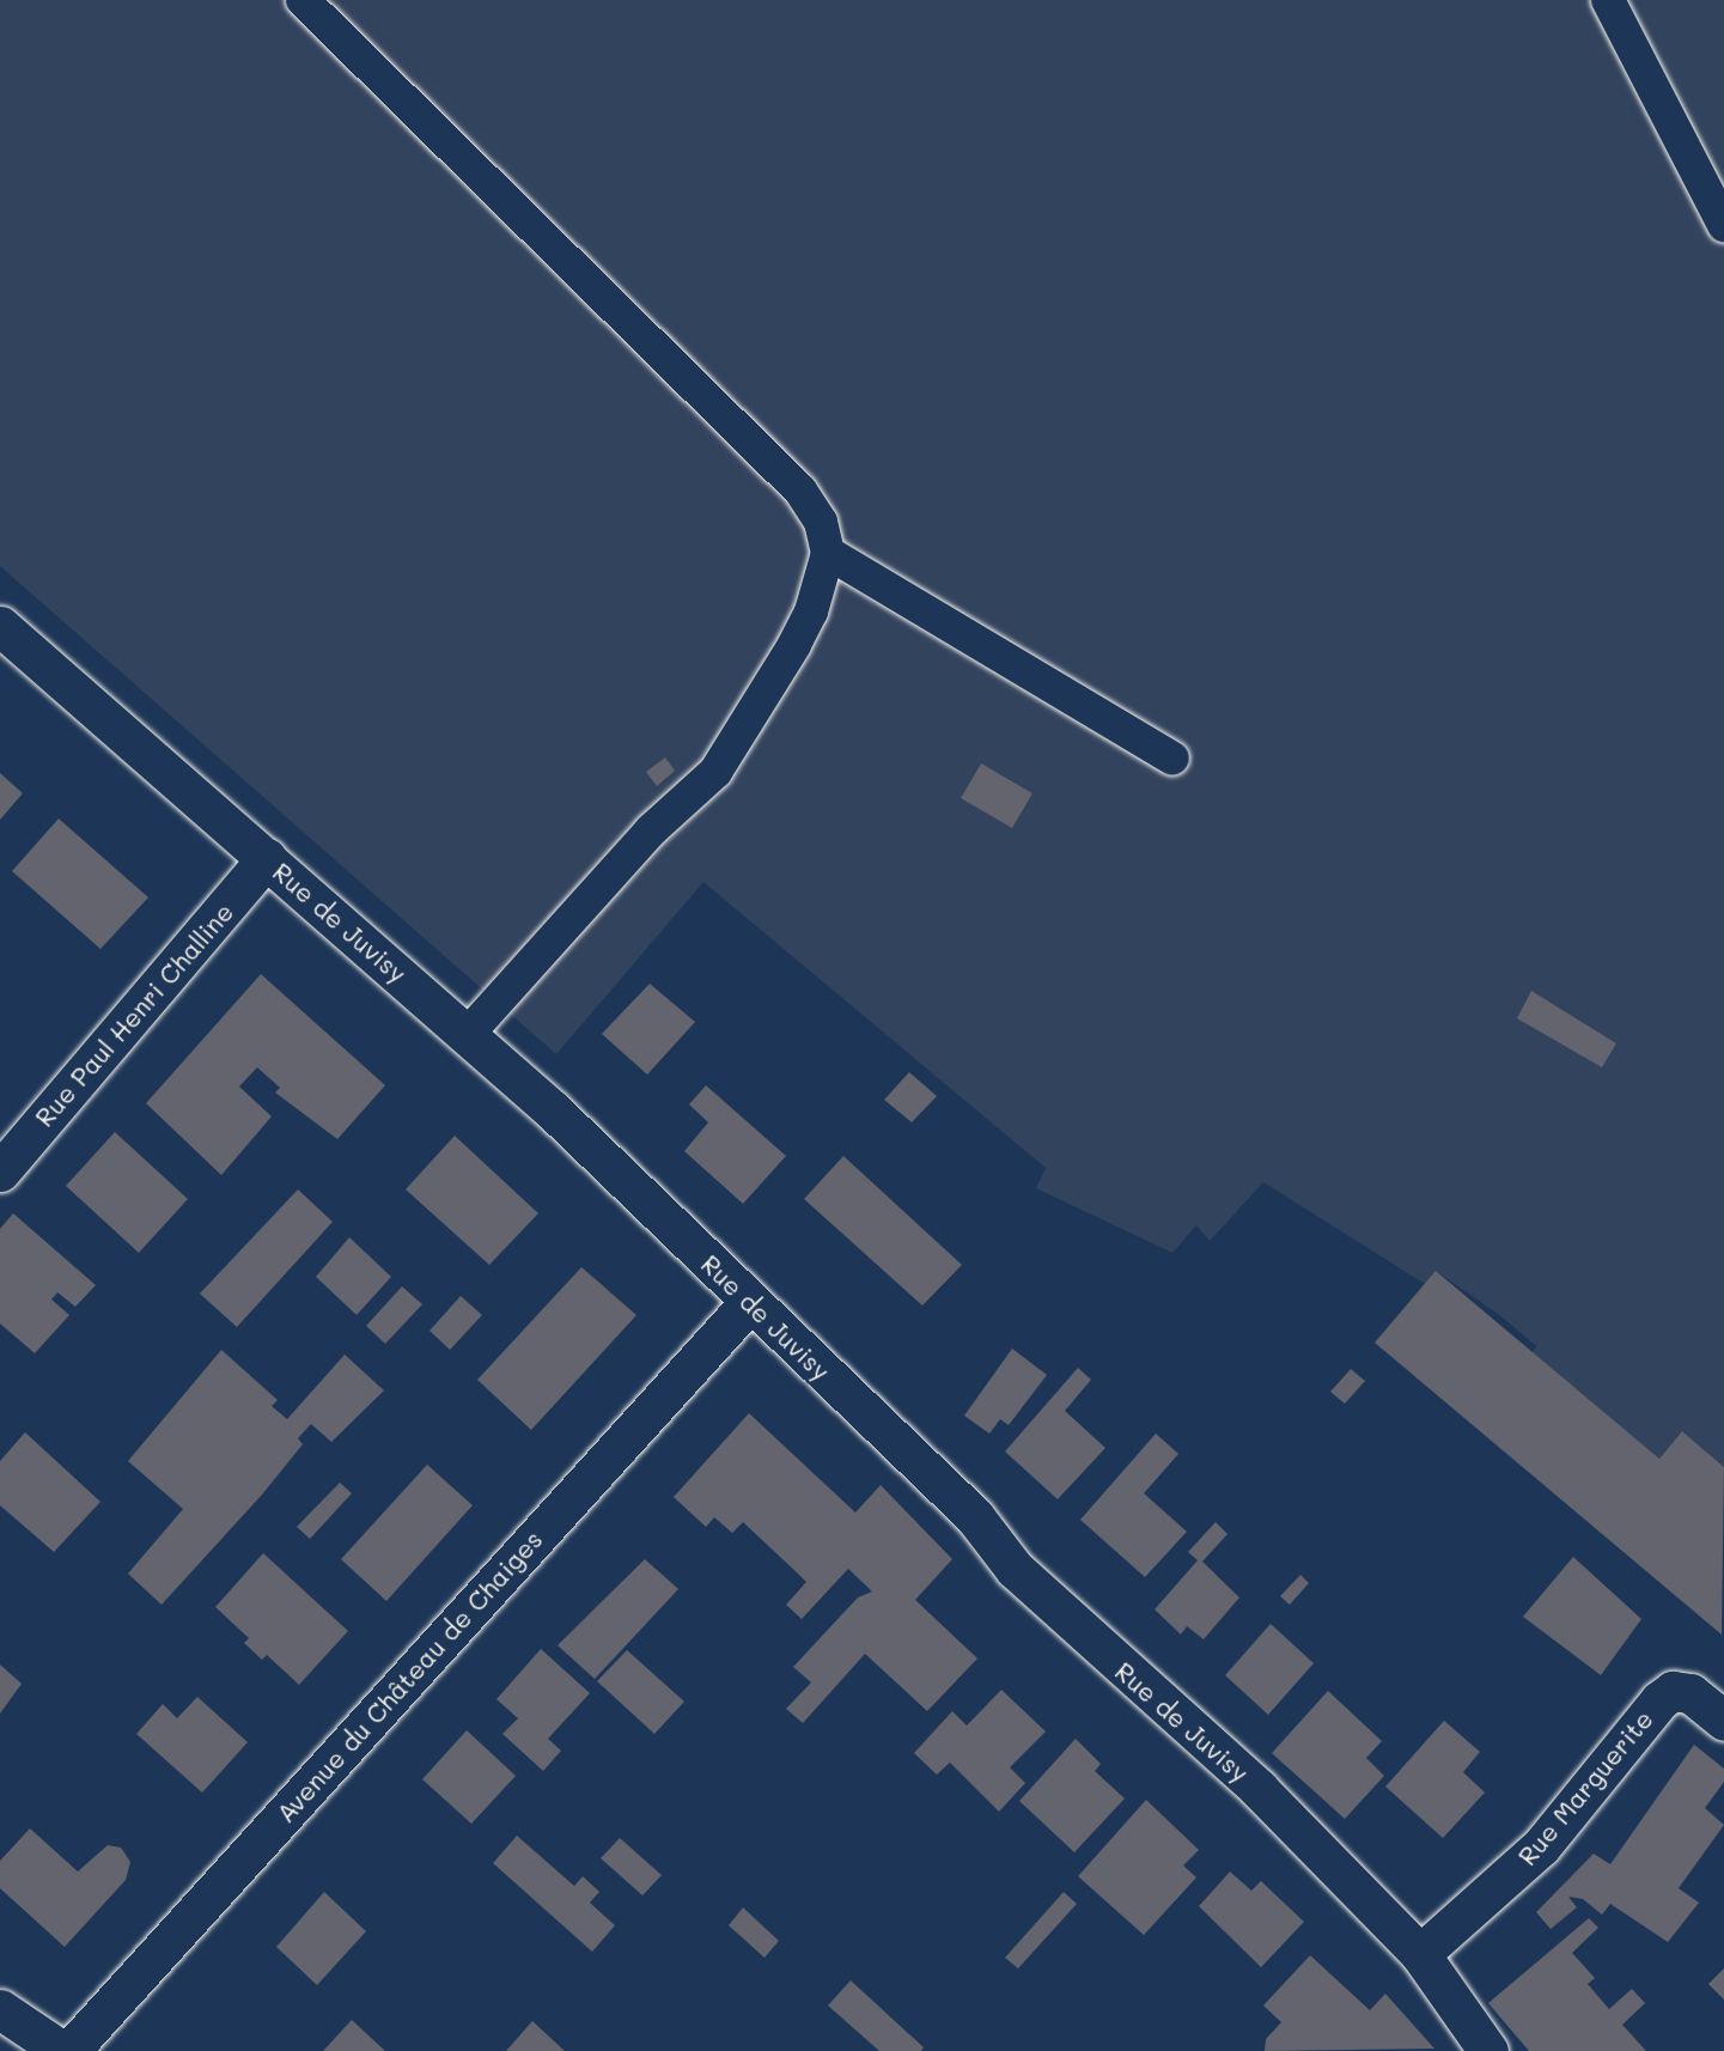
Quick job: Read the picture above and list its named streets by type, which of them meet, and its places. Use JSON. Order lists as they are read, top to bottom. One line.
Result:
{"streets":{"street":["Rue de Juvisy","Rue Paul Henri Challine","Avenue du Château de Chaiges","Rue Marguerite"]},"crossings":[["Rue de Juvisy","Rue Paul Henri Challine"],["Rue de Juvisy","Avenue du Château de Chaiges"],["Rue de Juvisy","Rue Marguerite"]]}
